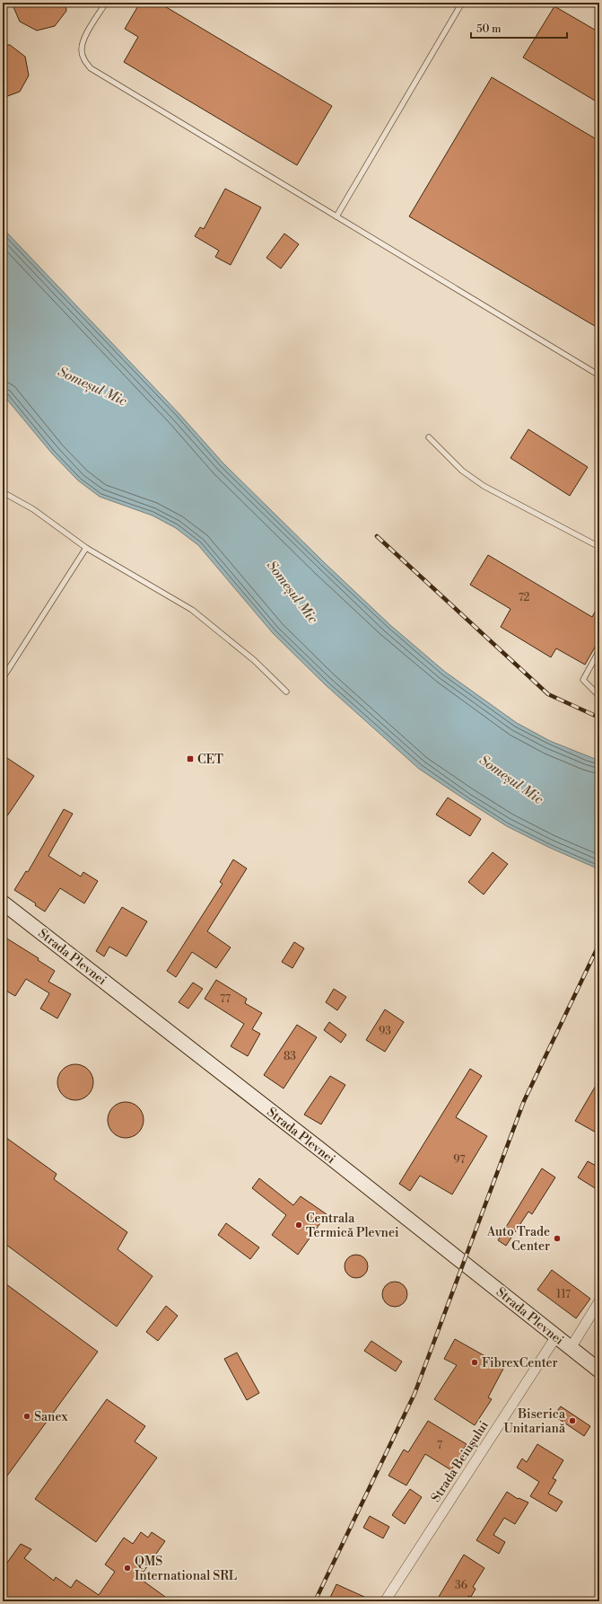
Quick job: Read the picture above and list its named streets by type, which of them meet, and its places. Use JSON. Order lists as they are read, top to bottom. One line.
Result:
{"streets":{"main road":["Strada Plevnei"],"street":["Strada Beiușului"]},"crossings":[["Strada Plevnei","Strada Beiușului"]],"water":["Someșul Mic"],"places":{"transit":["CET"],"other":["Centrala Termică Plevnei","Auto Trade Center","FibrexCenter","Sanex","Biserica Unitariană","QMS International SRL"]},"house_numbers":["72","77","93","83","97","117","7","36"],"scale_bar":"50 m"}
